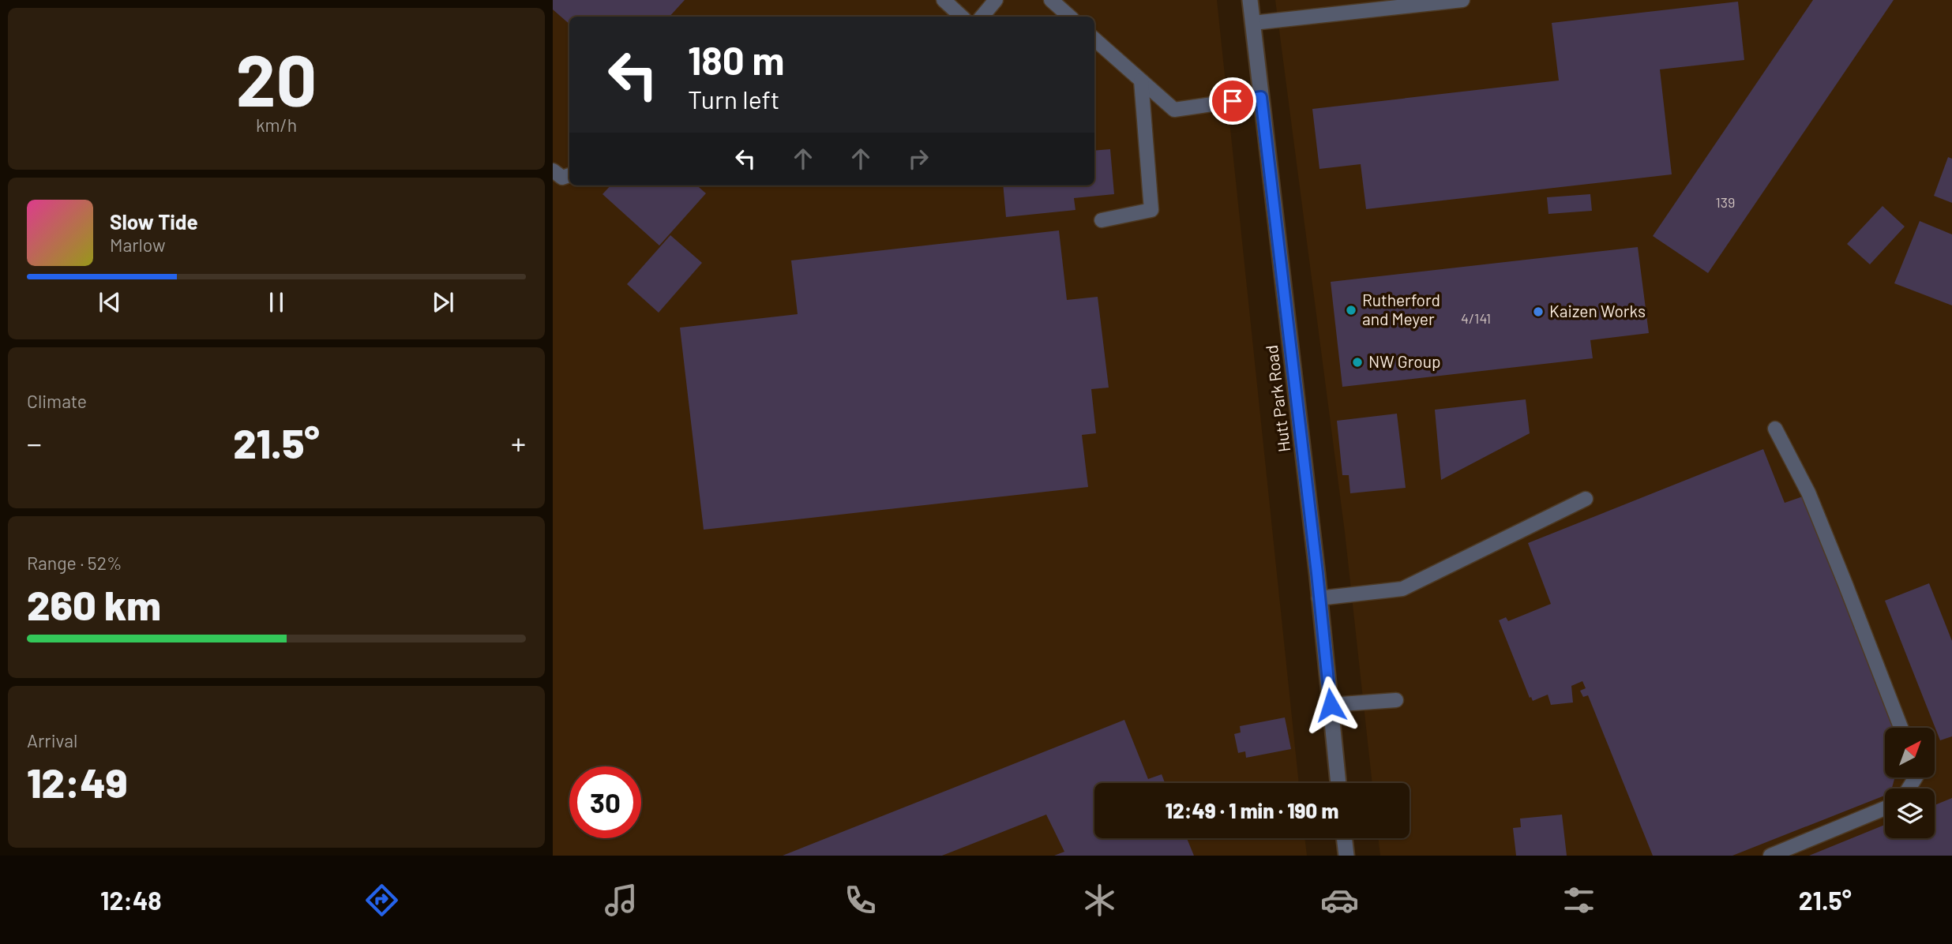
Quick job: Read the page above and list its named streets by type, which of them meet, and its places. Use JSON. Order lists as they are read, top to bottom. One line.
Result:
{"streets":{"street":["Hutt Park Road"]},"places":["Rutherford and Meyer","Kaizen Works","NW Group"],"house_numbers":["139","4/141"],"north":"top right","page":{"tile":[["20","km/h"],"Climate",["Range · 52%","260 km"],["Arrival","12:49"]],"turn":["180 m","Turn left"],"song":["Slow Tide","Marlow"],"heat":["−","21.5°","+"],"limit":"30","trip":"12:49 · 1 min · 190 m","tabs":["12:48","21.5°"]}}
